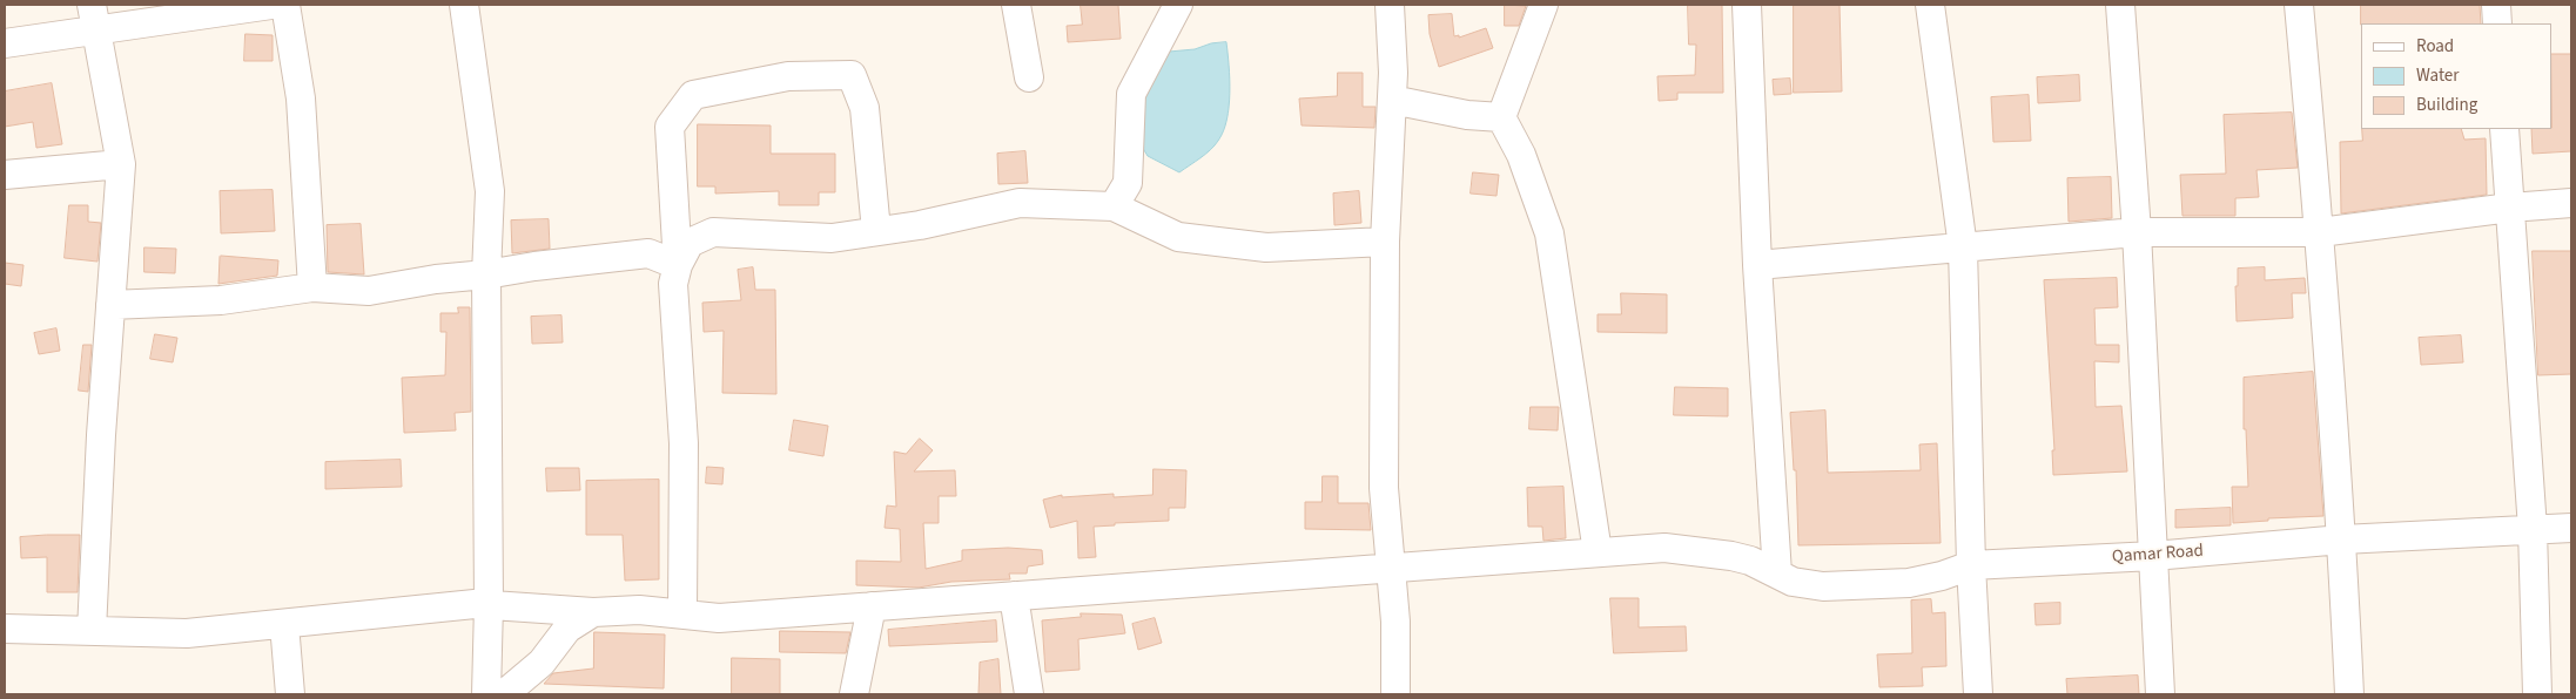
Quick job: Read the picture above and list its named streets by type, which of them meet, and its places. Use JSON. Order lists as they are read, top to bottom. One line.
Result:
{"streets":{"street":["Qamar Road"]},"legend":["Road","Water","Building"]}
